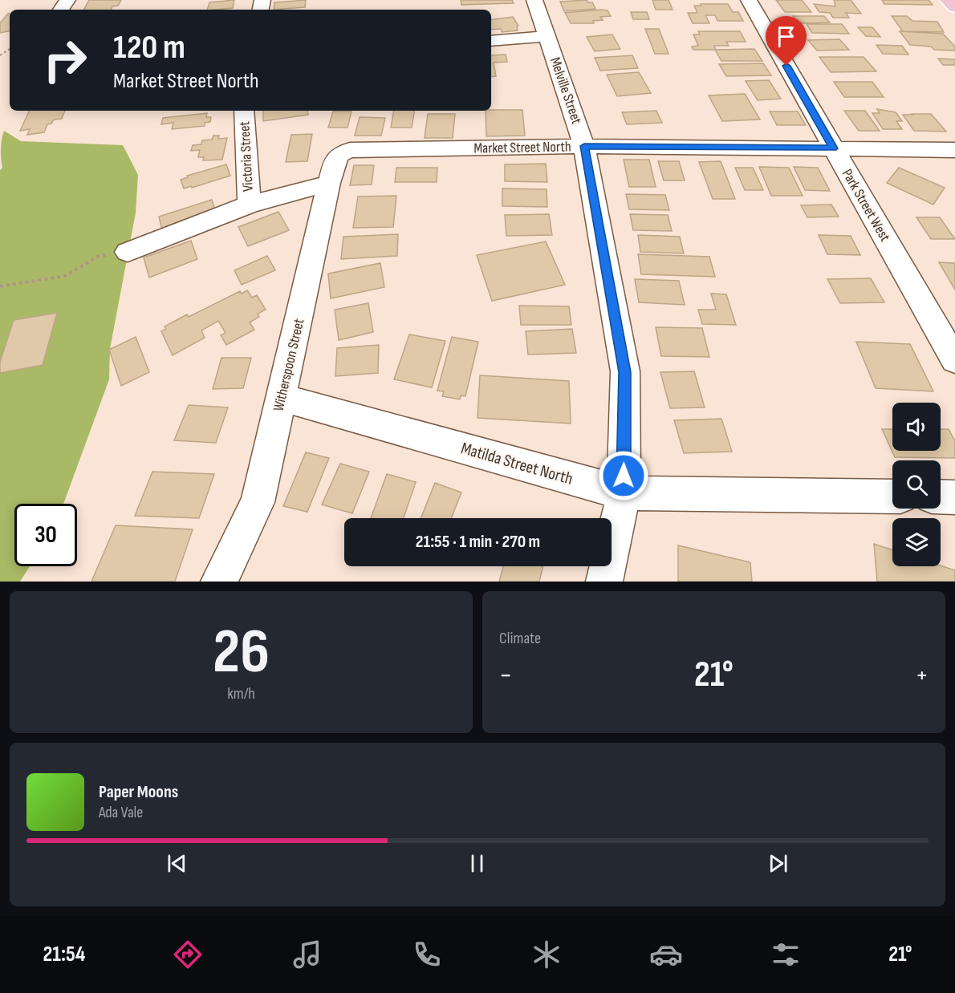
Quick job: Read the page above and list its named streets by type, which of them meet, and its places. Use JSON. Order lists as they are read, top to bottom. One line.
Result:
{"streets":{"street":["Melville Street","Market Street North","Victoria Street","Park Street West","Witherspoon Street","Matilda Street North"]},"crossings":[["Melville Street","Market Street North"],["Melville Street","Matilda Street North"],["Market Street North","Park Street West"],["Market Street North","Witherspoon Street"],["Witherspoon Street","Matilda Street North"]],"page":{"turn":["120 m","Market Street North"],"limit":"30","trip":"21:55 · 1 min · 270 m","tile":[["26","km/h"],"Climate"],"heat":["−","21°","+"],"song":["Paper Moons","Ada Vale"],"tabs":["21:54","21°"]}}
